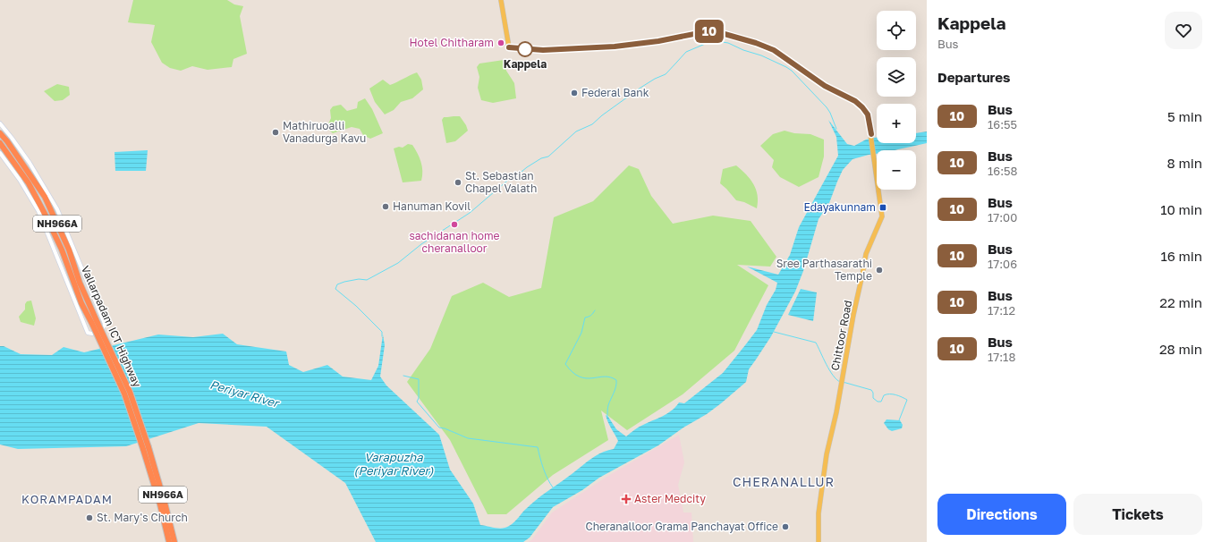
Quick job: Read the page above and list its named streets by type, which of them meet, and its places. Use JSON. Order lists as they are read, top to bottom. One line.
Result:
{"streets":{"highway":["NH966A","Vallarpadam ICT Highway"],"main road":["Chittoor Road"]},"districts":["CHERANALLUR","KORAMPADAM"],"water":["Periyar River","Varapuzha (Periyar River)"],"places":{"other":["Hotel Chitharam","Kappela","Federal Bank","Mathiruoalli Vanadurga Kavu","St. Sebastian Chapel Valath","Hanuman Kovil","sachidanan home cheranalloor","Sree Parthasarathi Temple","St. Mary's Church","Cheranalloor Grama Panchayat Office"],"transit":["Edayakunnam"],"health":["Aster Medcity"]},"lines":["bus line 10"],"page":{"on_map":"10","heading":[["Kappela","Bus"],"Departures"],"map_buttons":["+","−"],"list":[{"mark":"10","name":"Bus","note":"16:55","value":"5 min"},{"mark":"10","name":"Bus","note":"16:58","value":"8 min"},{"mark":"10","name":"Bus","note":"17:00","value":"10 min"},{"mark":"10","name":"Bus","note":"17:06","value":"16 min"},{"mark":"10","name":"Bus","note":"17:12","value":"22 min"},{"mark":"10","name":"Bus","note":"17:18","value":"28 min"}],"buttons":["Directions","Tickets"]}}
